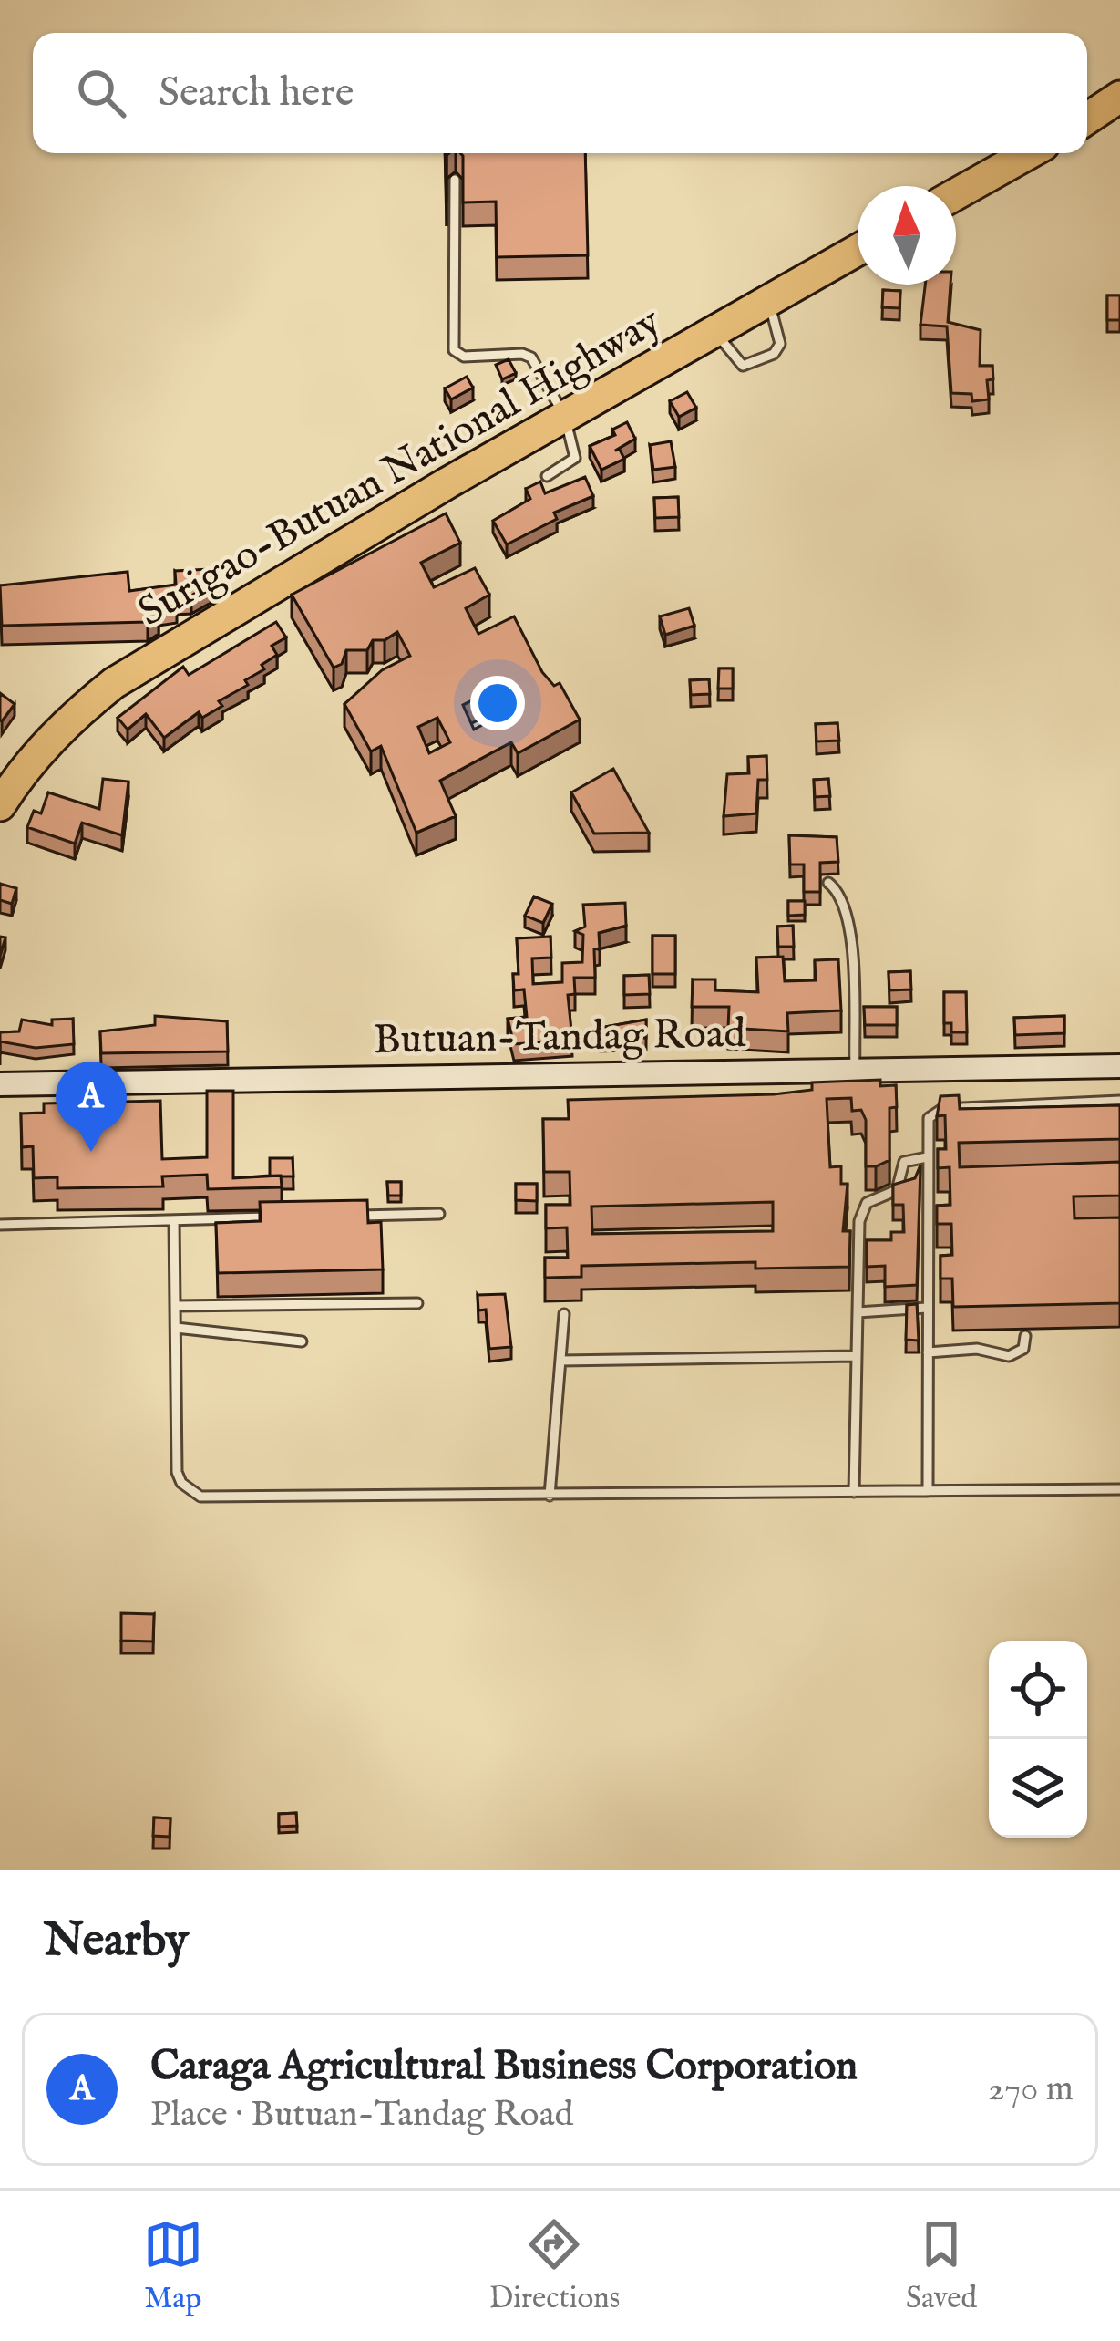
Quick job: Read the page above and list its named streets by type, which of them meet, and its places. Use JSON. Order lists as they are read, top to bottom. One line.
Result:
{"streets":{"highway":["Surigao-Butuan National Highway"],"main road":["Butuan-Tandag Road"]},"north":"top","page":{"search":"Search here","pins":"A","heading":"Nearby","list":[{"mark":"A","name":"Caraga Agricultural Business Corporation","note":"Place · Butuan-Tandag Road","value":"270 m"}],"nav":["Map","Directions","Saved"]}}
